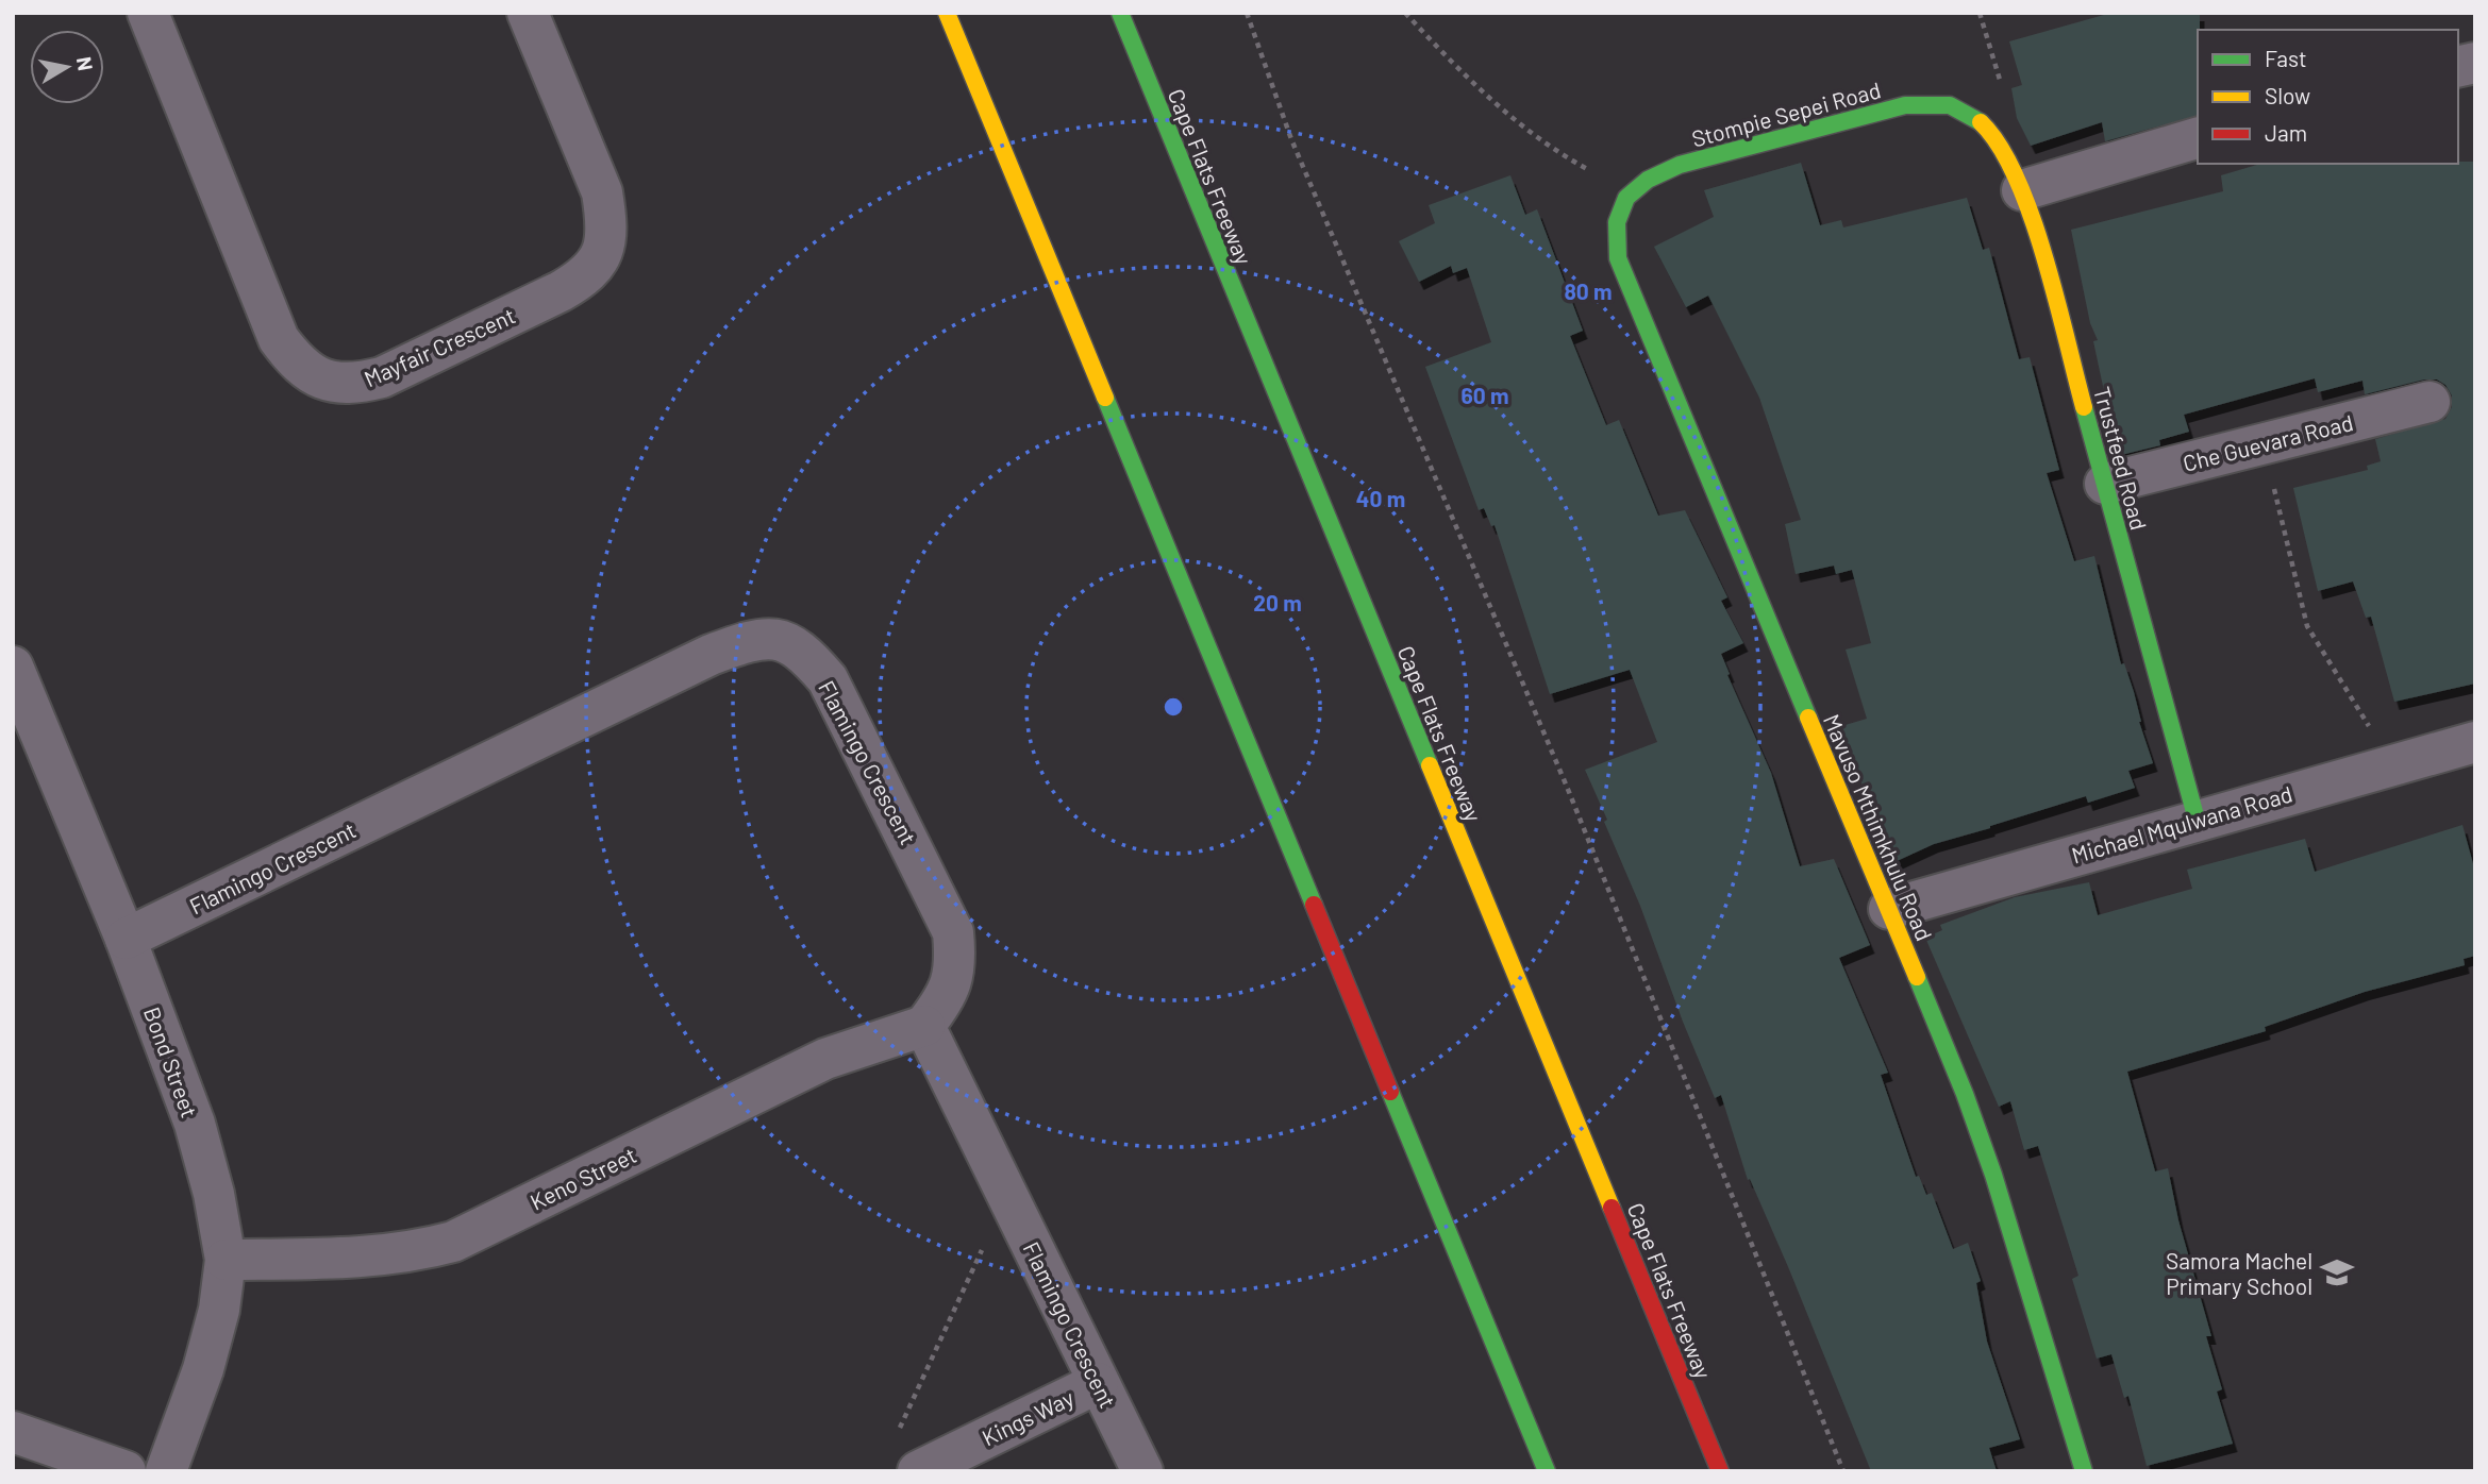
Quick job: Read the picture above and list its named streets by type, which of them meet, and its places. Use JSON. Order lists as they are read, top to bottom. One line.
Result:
{"streets":{"main road":["Stompie Sepei Road","Cape Flats Freeway","Trustfeed Road","Mavuso Mthimkhulu Road"],"street":["Mayfair Crescent","Che Guevara Road","Flamingo Crescent","Michael Mqulwana Road","Bond Street","Keno Street","Kings Way"]},"crossings":[["Stompie Sepei Road","Trustfeed Road"],["Stompie Sepei Road","Mavuso Mthimkhulu Road"],["Che Guevara Road","Trustfeed Road"],["Trustfeed Road","Michael Mqulwana Road"],["Flamingo Crescent","Bond Street"],["Flamingo Crescent","Keno Street"],["Flamingo Crescent","Kings Way"],["Michael Mqulwana Road","Mavuso Mthimkhulu Road"],["Bond Street","Keno Street"]],"places":{"school or university":["Samora Machel Primary School"]},"legend":["Fast","Slow","Jam"],"north":"right","rings":["80 m","60 m","40 m","20 m"]}
